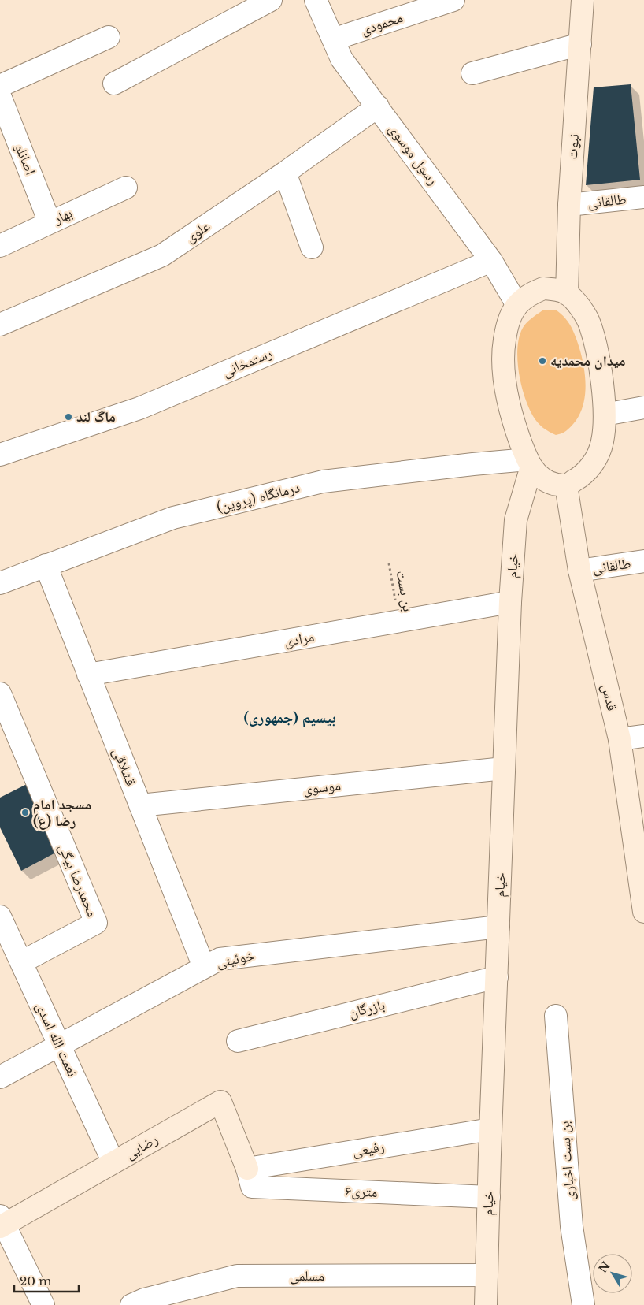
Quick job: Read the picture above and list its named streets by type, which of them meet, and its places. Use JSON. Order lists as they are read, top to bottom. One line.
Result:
{"streets":{"street":["محمودی","نبوت","رسول موسوی","اصانلو","طالقانی","بهار","علوی","رستمخانی","درمانگاه (پروین)","خیام","مرادی","قدس","قشلاقی","موسوی","محمدرضا بیگی","خوئینی","بازرگان","نعمت الله اسدی","رضایی","رفیعی","بن بست اخباری","۶متری","مسلمی"],"path":["بن بست"]},"crossings":[["محمودی","رسول موسوی"],["نبوت","طالقانی"],["رسول موسوی","علوی"],["رسول موسوی","رستمخانی"],["اصانلو","بهار"],["طالقانی","قدس"],["درمانگاه (پروین)","خیام"],["درمانگاه (پروین)","قشلاقی"],["خیام","مرادی"],["خیام","موسوی"],["خیام","خوئینی"],["خیام","بازرگان"],["خیام","رفیعی"],["خیام","۶متری"],["خیام","مسلمی"],["بن بست","مرادی"],["مرادی","قشلاقی"],["قشلاقی","موسوی"],["قشلاقی","خوئینی"],["محمدرضا بیگی","نعمت الله اسدی"],["خوئینی","نعمت الله اسدی"],["نعمت الله اسدی","رضایی"],["رضایی","رفیعی"],["رضایی","۶متری"],["رفیعی","۶متری"]],"districts":["(بیسیم (جمهوری"],"places":["میدان محمدیه","ماگ لند","مسجد امام رضا (ع)"],"scale_bar":"20 m","north":"top left"}
